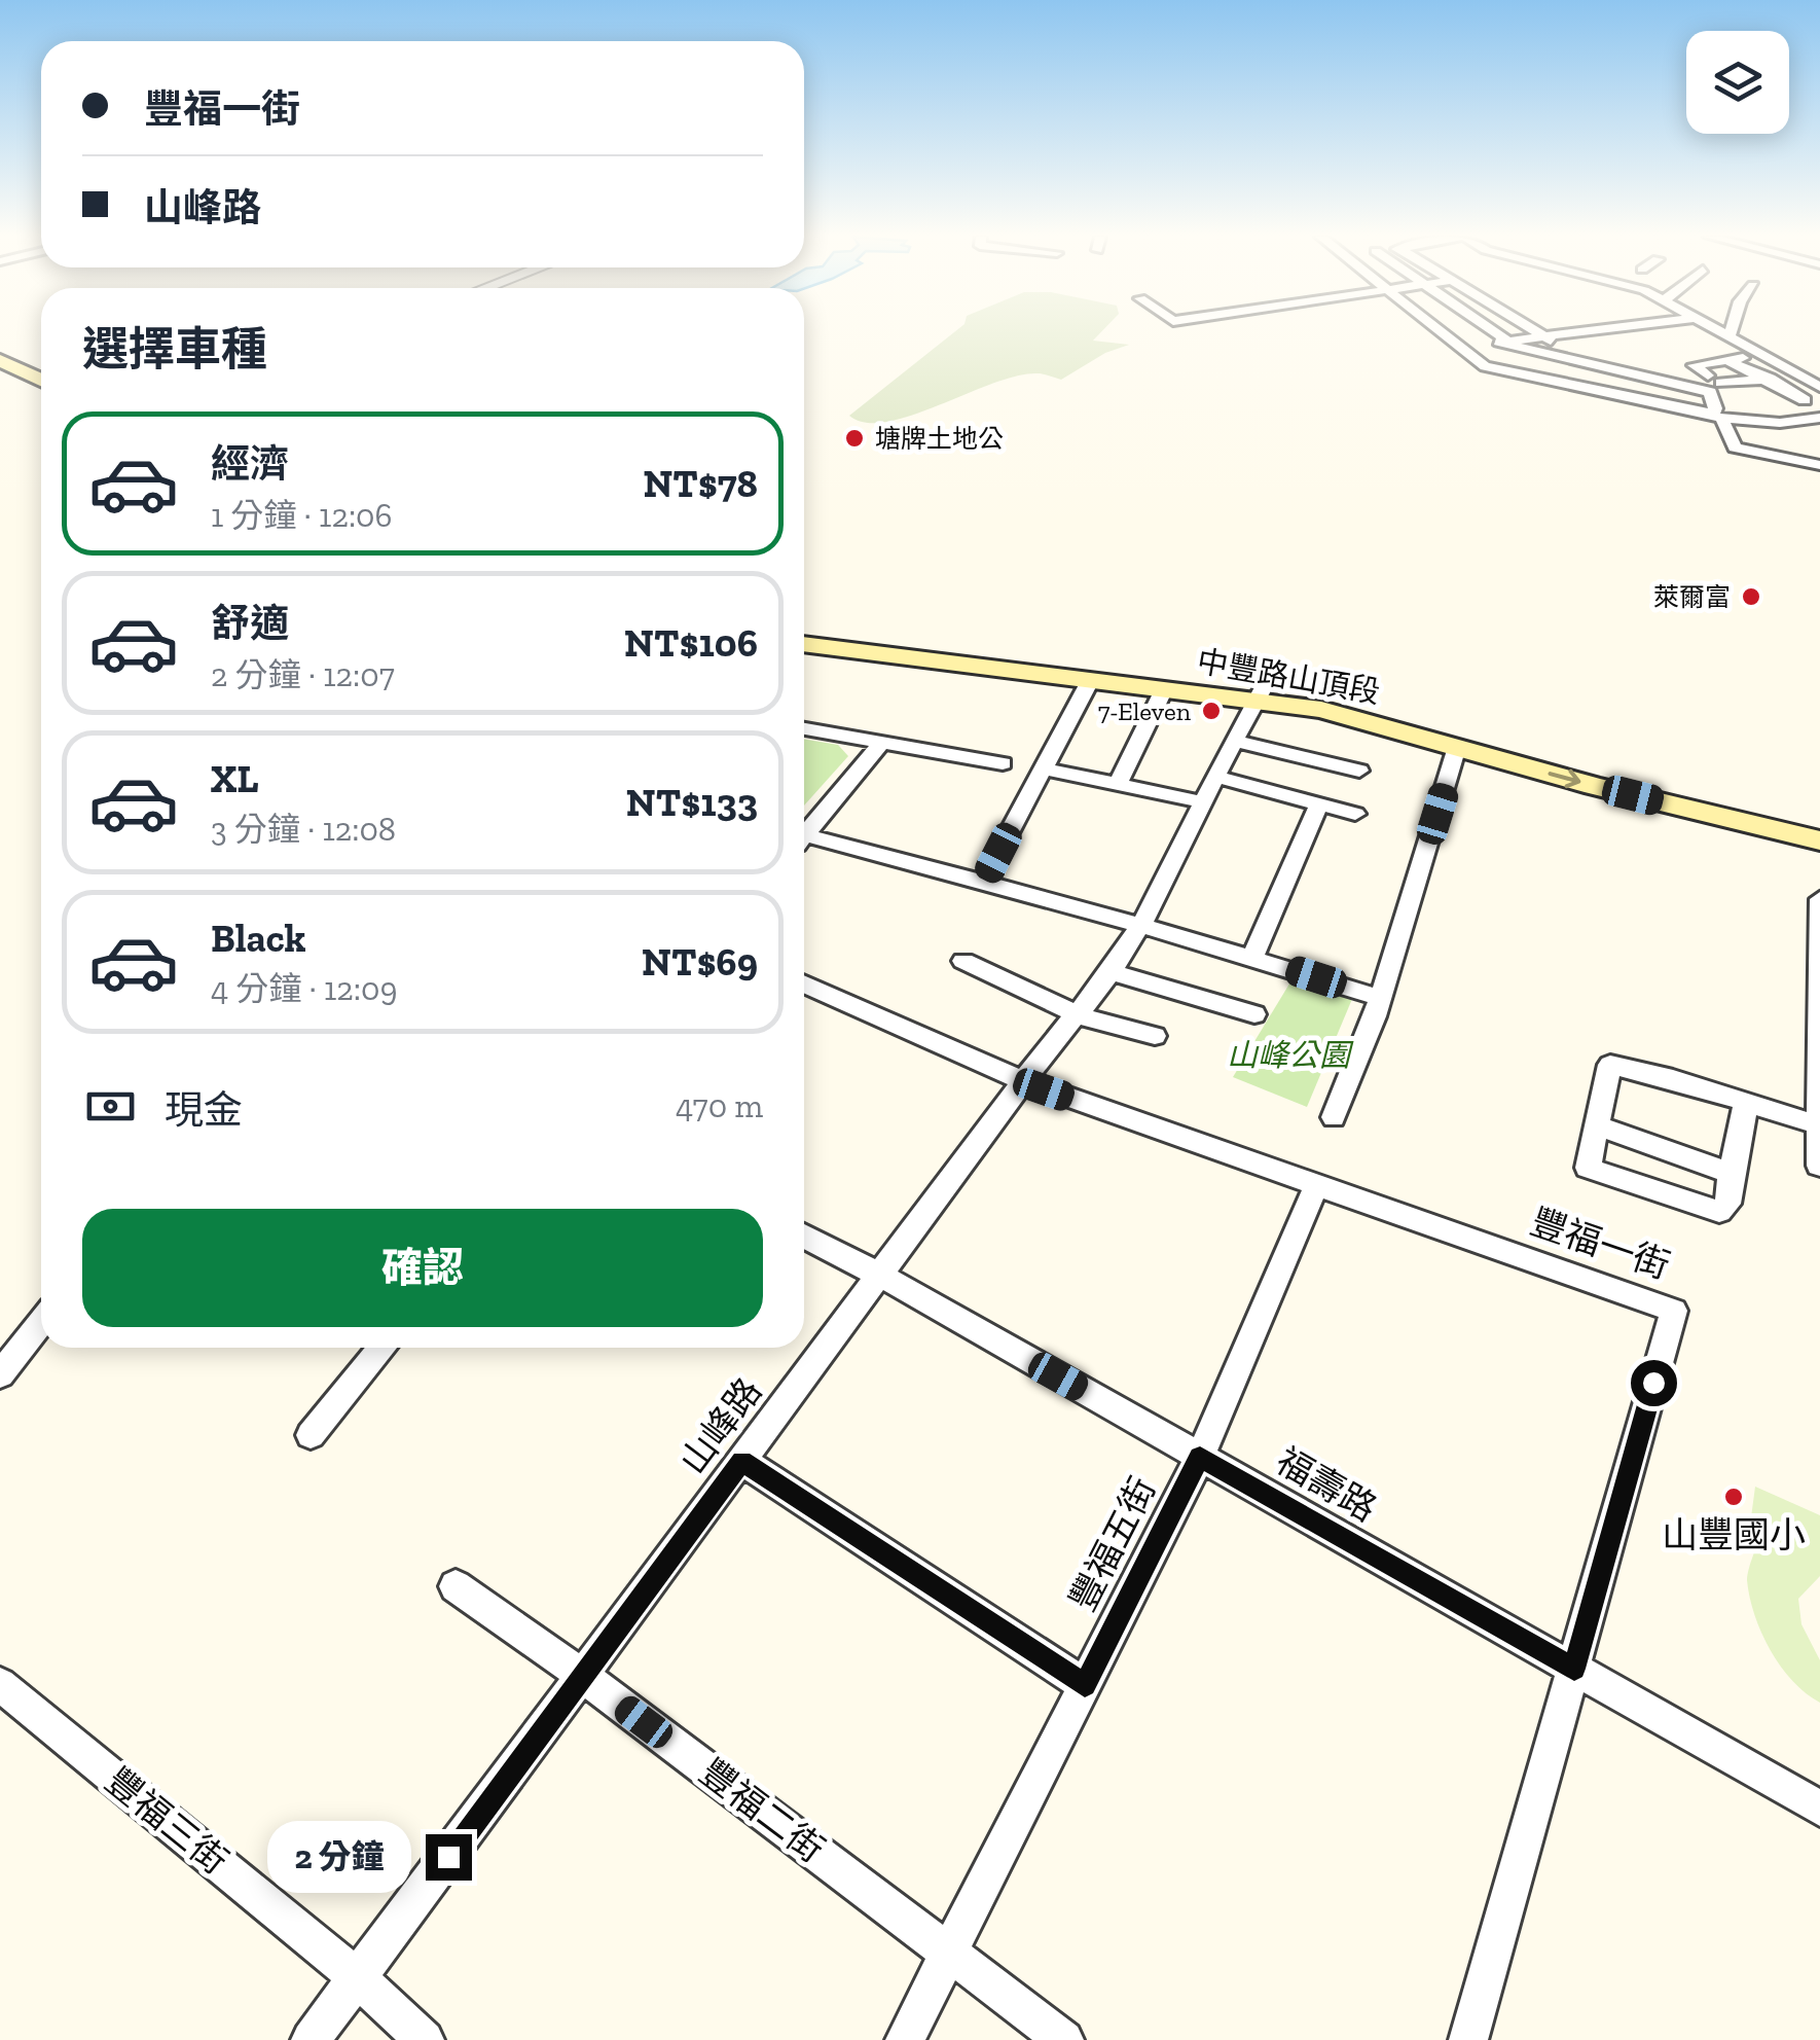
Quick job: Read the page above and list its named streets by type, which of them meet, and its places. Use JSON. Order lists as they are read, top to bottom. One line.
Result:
{"streets":{"main road":["中豐路山頂段"],"street":["豐福一街","山峰路","福壽路","豐福五街","豐福二街","豐福三街"]},"crossings":[["中豐路山頂段","山峰路"],["豐福一街","山峰路"],["豐福一街","福壽路"],["豐福一街","豐福五街"],["山峰路","福壽路"],["山峰路","豐福二街"],["山峰路","豐福三街"],["福壽路","豐福五街"],["豐福五街","豐福二街"]],"parks":["山峰公園"],"places":["塘牌土地公","萊爾富","7-Eleven","山豐國小"],"page":{"banner":["豐福一街","山峰路"],"heading":"選擇車種","list":[{"name":"經濟","note":"1 分鐘 · 12:06","value":"NT$78"},{"name":"舒適","note":"2 分鐘 · 12:07","value":"NT$106"},{"name":"XL","note":"3 分鐘 · 12:08","value":"NT$133"},{"name":"Black","note":"4 分鐘 · 12:09","value":"NT$69"}],"pay":["現金","470 m"],"buttons":"確認","bubble":"2 分鐘"}}
